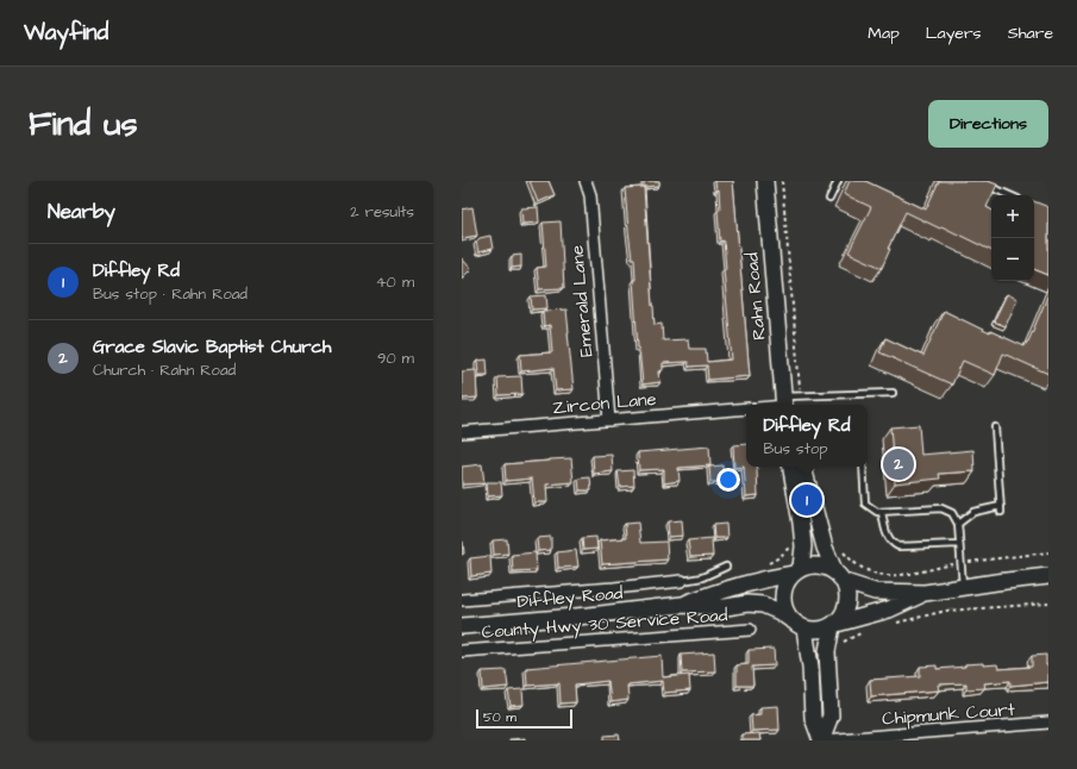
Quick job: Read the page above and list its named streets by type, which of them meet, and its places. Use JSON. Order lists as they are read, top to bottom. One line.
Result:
{"streets":{"main road":["Rahn Road","Diffley Road"],"street":["Emerald Lane","Zircon Lane","County Hwy 30 Service Road","Chipmunk Court"]},"crossings":[["Emerald Lane","Zircon Lane"]],"scale_bar":"50 m","page":{"header":"Wayfind","nav":["Map","Layers","Share"],"buttons":"Directions","title":"Find us","heading":["Nearby","2 results"],"map_buttons":["+","−"],"list":[{"mark":"1","name":"Diffley Rd","note":"Bus stop · Rahn Road","value":"40 m"},{"mark":"2","name":"Grace Slavic Baptist Church","note":"Church · Rahn Road","value":"90 m"}],"popup":["Diffley Rd","Bus stop"],"pins":["2","1"],"scale":"50 m"}}
